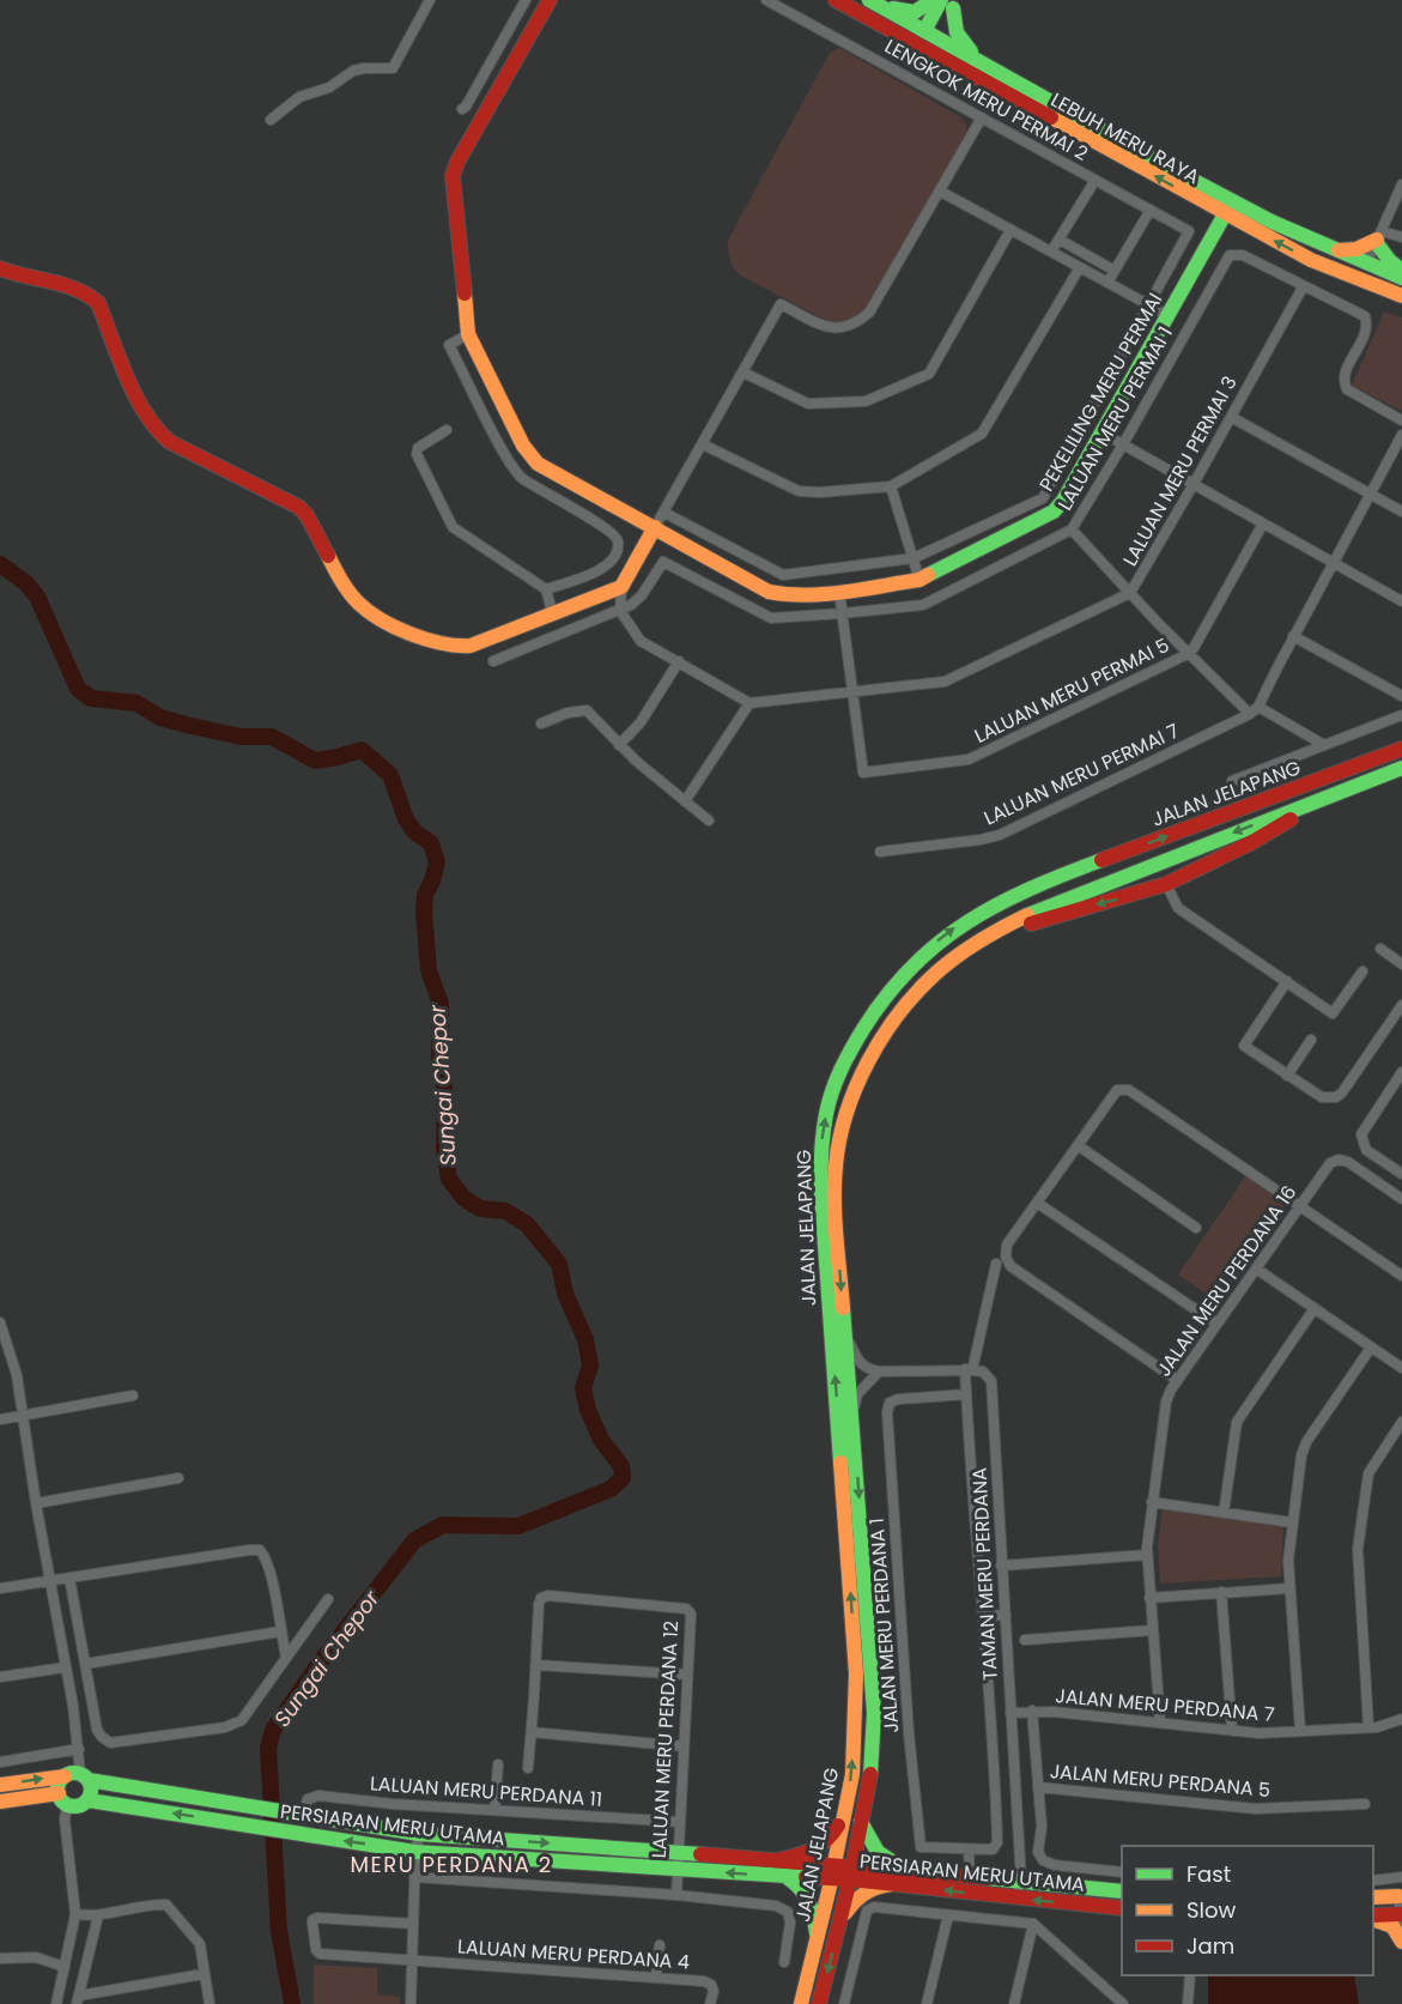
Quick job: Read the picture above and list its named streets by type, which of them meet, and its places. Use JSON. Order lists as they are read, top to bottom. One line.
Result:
{"streets":{"main road":["LEBUH MERU RAYA","PEKELILING MERU PERMAI","JALAN JELAPANG","PERSIARAN MERU UTAMA"],"street":["LENGKOK MERU PERMAI 2","LALUAN MERU PERMAI 1","LALUAN MERU PERMAI 3","LALUAN MERU PERMAI 5","LALUAN MERU PERMAI 7","JALAN MERU PERDANA 16","TAMAN MERU PERDANA","JALAN MERU PERDANA 1","JALAN MERU PERDANA 7","LALUAN MERU PERDANA 12","JALAN MERU PERDANA 5","LALUAN MERU PERDANA 11","LALUAN MERU PERDANA 4"]},"crossings":[["LENGKOK MERU PERMAI 2","PEKELILING MERU PERMAI"],["LEBUH MERU RAYA","PEKELILING MERU PERMAI"],["LALUAN MERU PERMAI 1","LALUAN MERU PERMAI 3"],["LALUAN MERU PERMAI 3","LALUAN MERU PERMAI 5"],["JALAN JELAPANG","PERSIARAN MERU UTAMA"],["JALAN MERU PERDANA 16","JALAN MERU PERDANA 7"],["TAMAN MERU PERDANA","JALAN MERU PERDANA 7"],["TAMAN MERU PERDANA","PERSIARAN MERU UTAMA"],["LALUAN MERU PERDANA 12","LALUAN MERU PERDANA 11"],["LALUAN MERU PERDANA 12","PERSIARAN MERU UTAMA"],["LALUAN MERU PERDANA 11","PERSIARAN MERU UTAMA"]],"districts":["MERU PERDANA 2"],"water":["Sungai Chepor"],"legend":["Fast","Slow","Jam"]}
